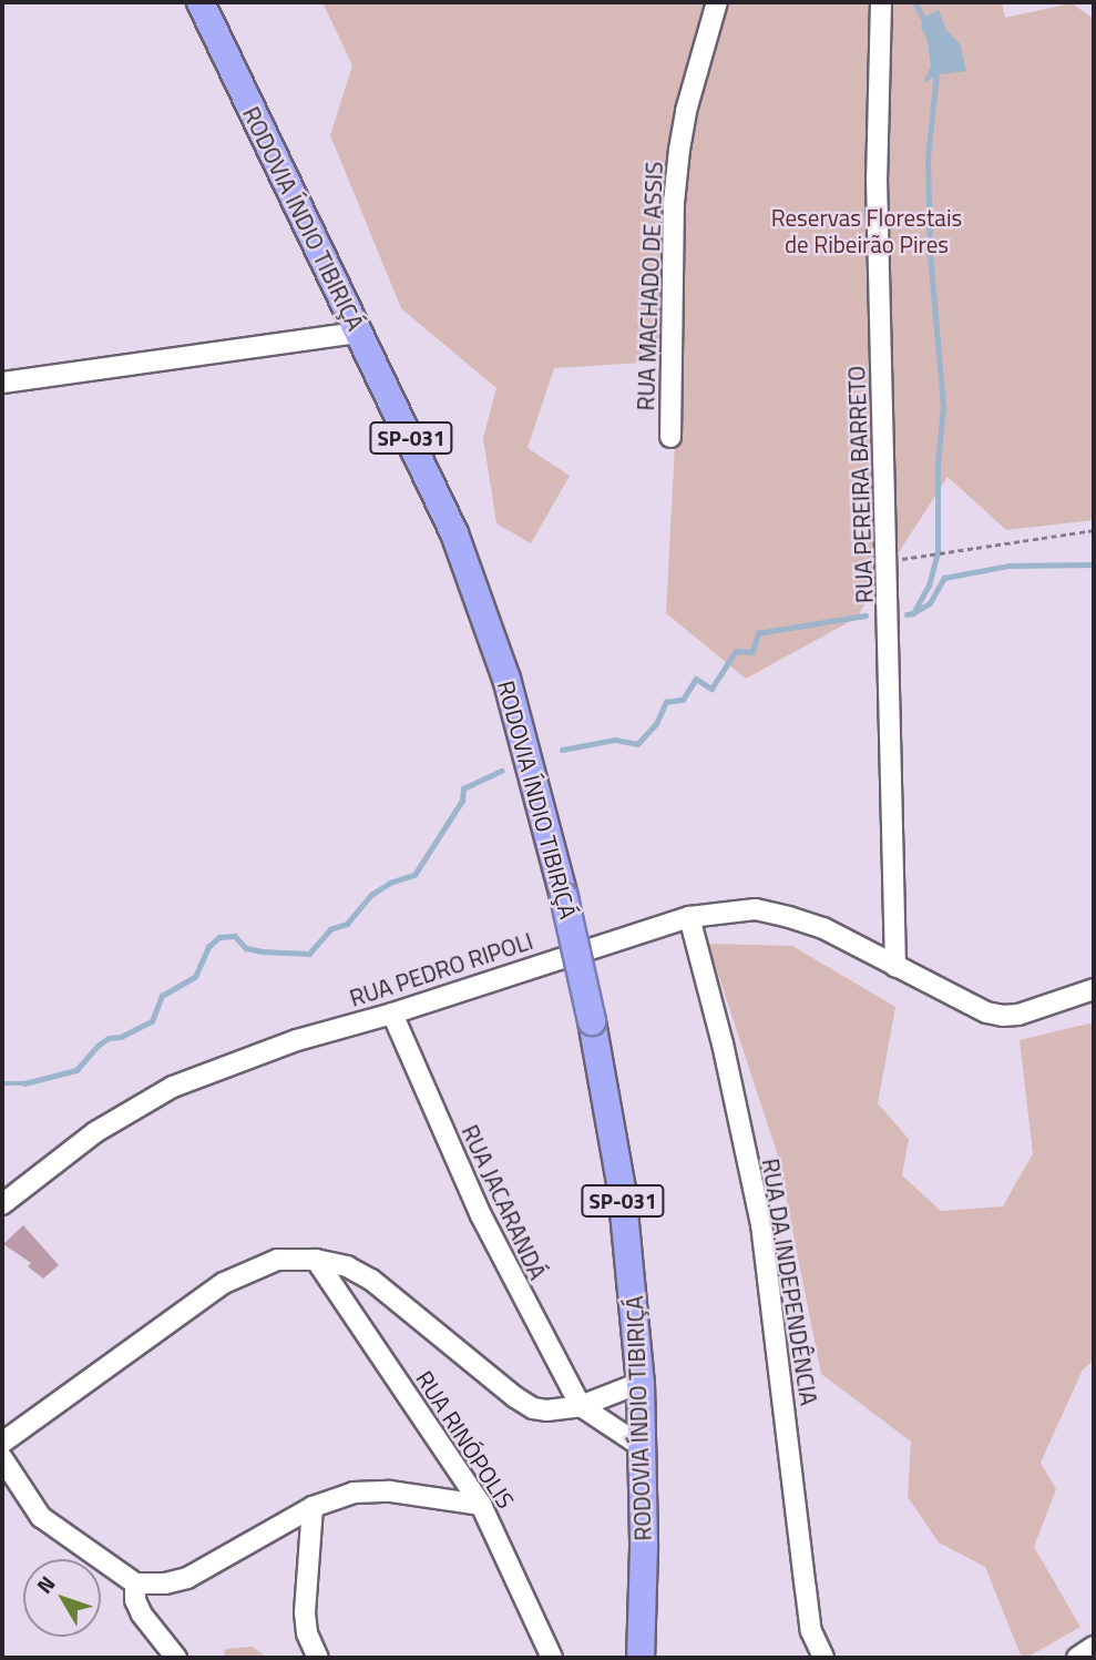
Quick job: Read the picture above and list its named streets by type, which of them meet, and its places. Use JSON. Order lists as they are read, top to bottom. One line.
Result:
{"streets":{"highway":["RODOVIA ÍNDIO TIBIRIÇÁ","SP-031"],"street":["RUA MACHADO DE ASSIS","RUA PEREIRA BARRETO","RUA PEDRO RIPOLI","RUA JACARANDÁ","RUA DA INDEPENDÊNCIA","RUA RINÓPOLIS"]},"crossings":[["RUA PEREIRA BARRETO","RUA PEDRO RIPOLI"],["RUA PEDRO RIPOLI","RUA JACARANDÁ"],["RUA PEDRO RIPOLI","RUA DA INDEPENDÊNCIA"]],"parks":["Reservas Florestais de Ribeirão Pires"],"north":"top left"}
